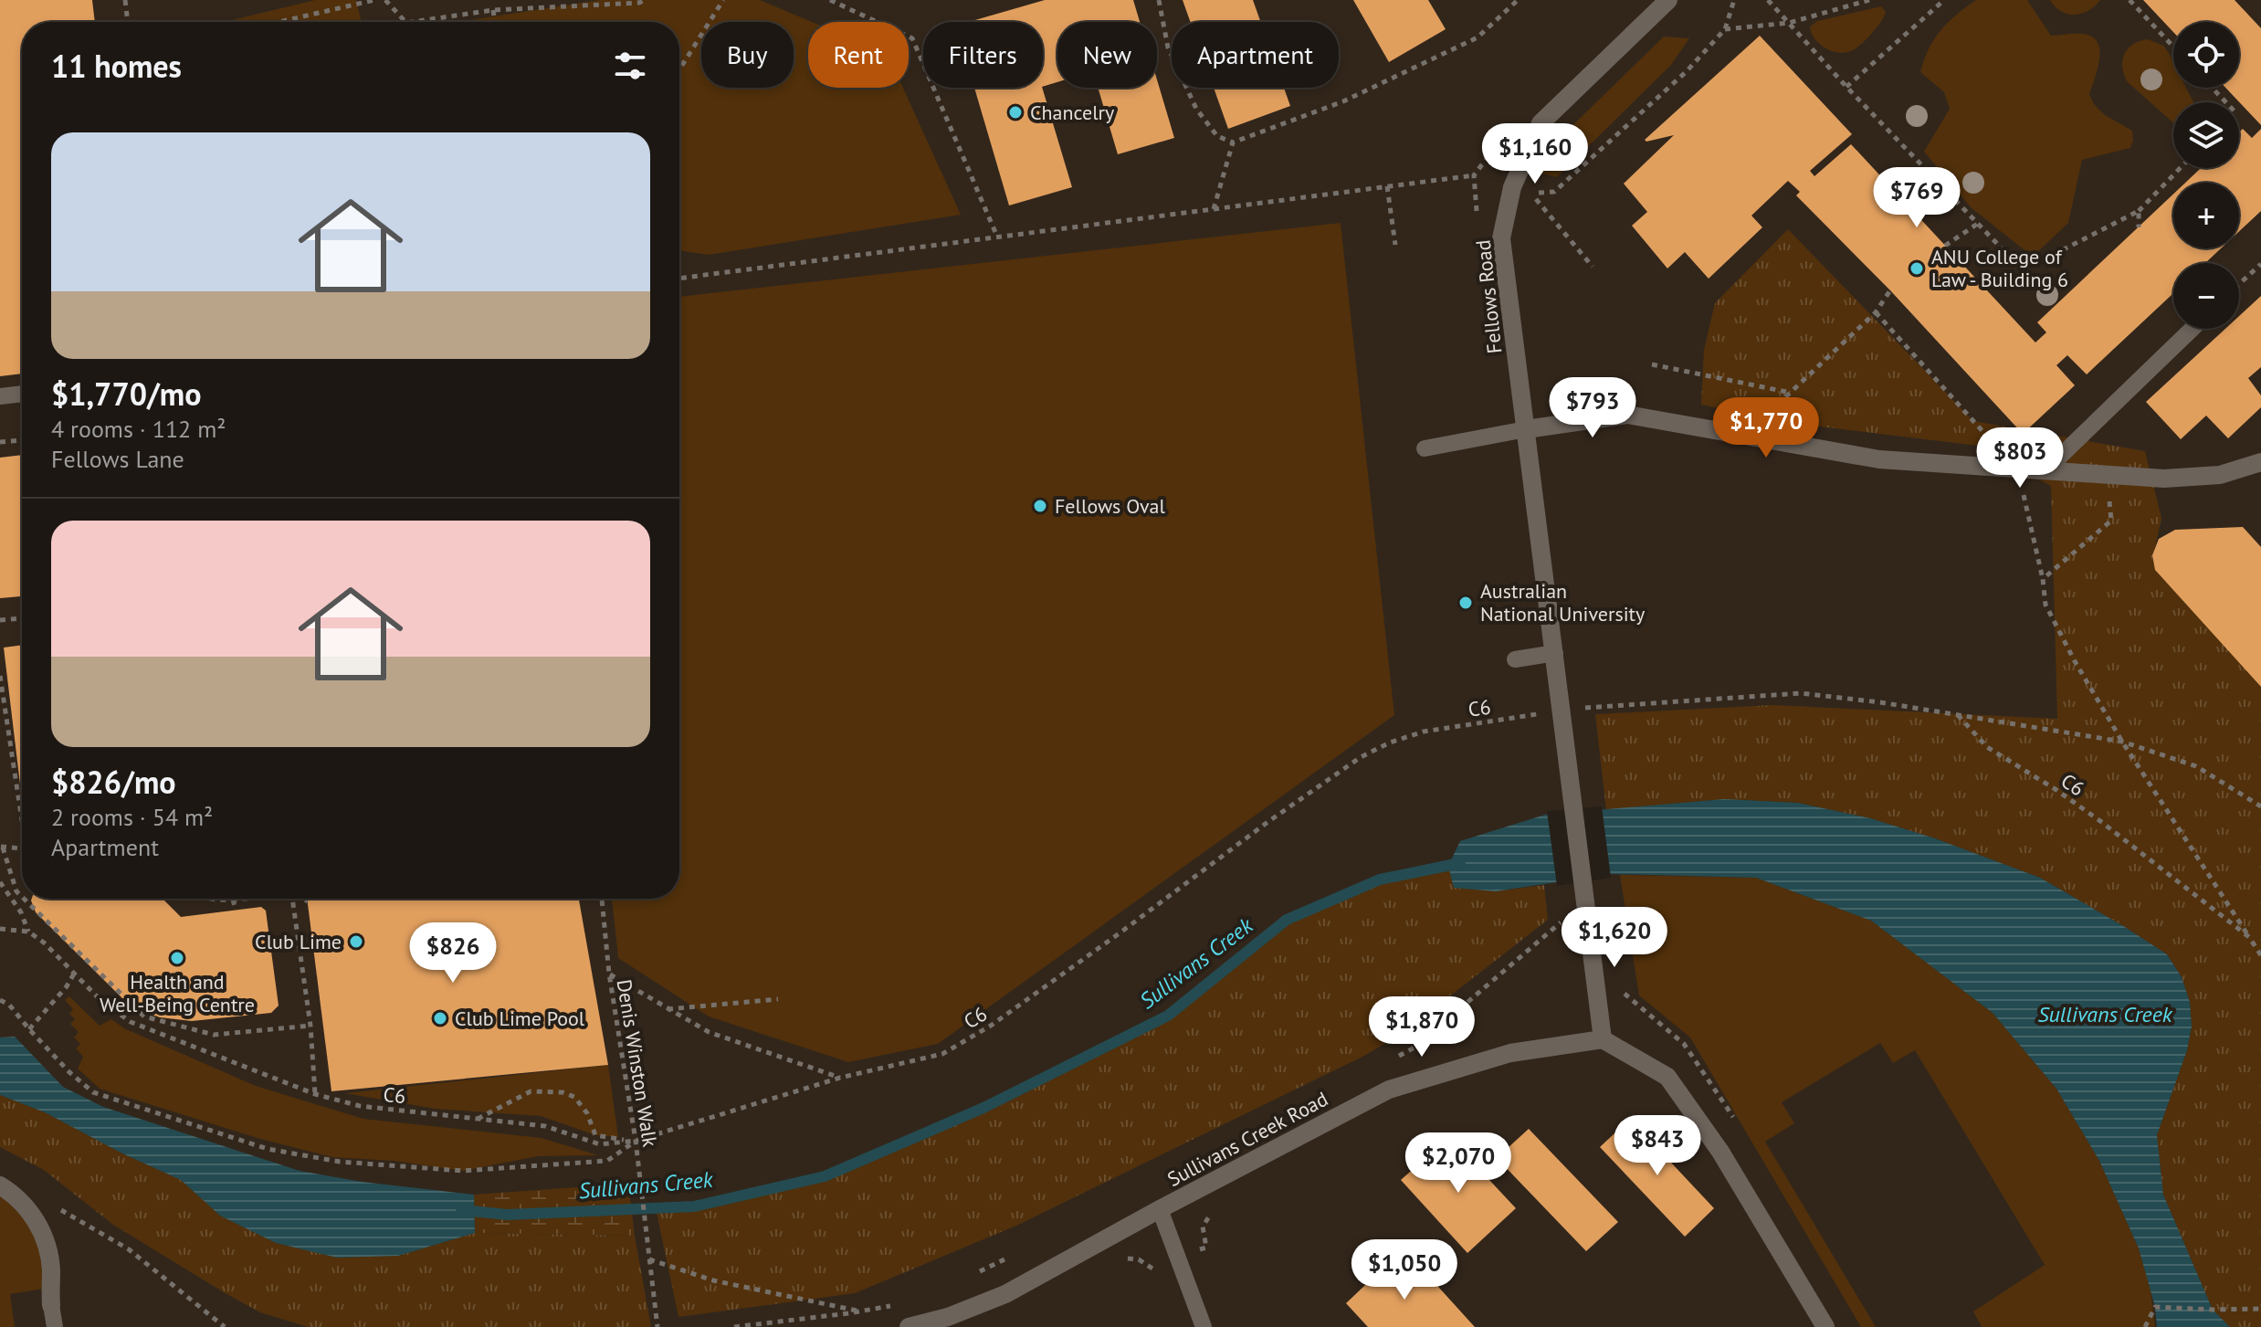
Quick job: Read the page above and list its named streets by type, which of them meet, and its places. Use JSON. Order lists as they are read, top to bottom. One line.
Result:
{"streets":{"street":["Fellows Road","Sullivans Creek Road"],"path":["C6","Denis Winston Walk"]},"crossings":[["Fellows Road","Sullivans Creek Road"],["C6","Denis Winston Walk"]],"water":["Sullivans Creek"],"places":["Chancelry","ANU College of Law - Building 6","Fellows Oval","Australian National University","Club Lime","Health and Well-Being Centre","Club Lime Pool"],"page":{"map_buttons":["+","−"],"chip":["Buy","Rent","Filters","New","Apartment"],"heading":"11 homes","list":[{"name":"$1,770/mo","note":"4 rooms · 112 m² · Fellows Lane"},{"name":"$826/mo","note":"2 rooms · 54 m² · Apartment"}],"price":["$1,160","$769","$793","$1,770","$803","$1,620","$826","$1,870","$843","$2,070","$1,050"]}}
